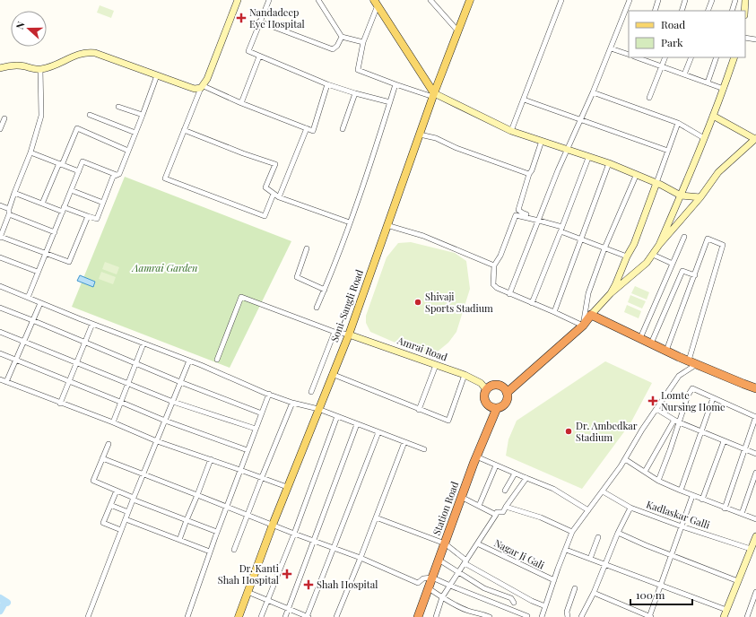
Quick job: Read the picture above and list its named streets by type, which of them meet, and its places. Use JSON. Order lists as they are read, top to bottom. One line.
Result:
{"streets":{"highway":["Station Road"],"main road":["Soni-Sangli Road","Amrai Road"],"street":["Kadlaskar Galli","Nagar Ji Gali"]},"crossings":[["Soni-Sangli Road","Amrai Road"],["Amrai Road","Station Road"]],"parks":["Aamrai Garden"],"places":{"health":["Nandadeep Eye Hospital","Lomte Nursing Home","Dr. Kanti Shah Hospital","Shah Hospital"],"other":["Shivaji Sports Stadium","Dr. Ambedkar Stadium"]},"legend":["Road","Park"],"scale_bar":"100 m","north":"left"}
